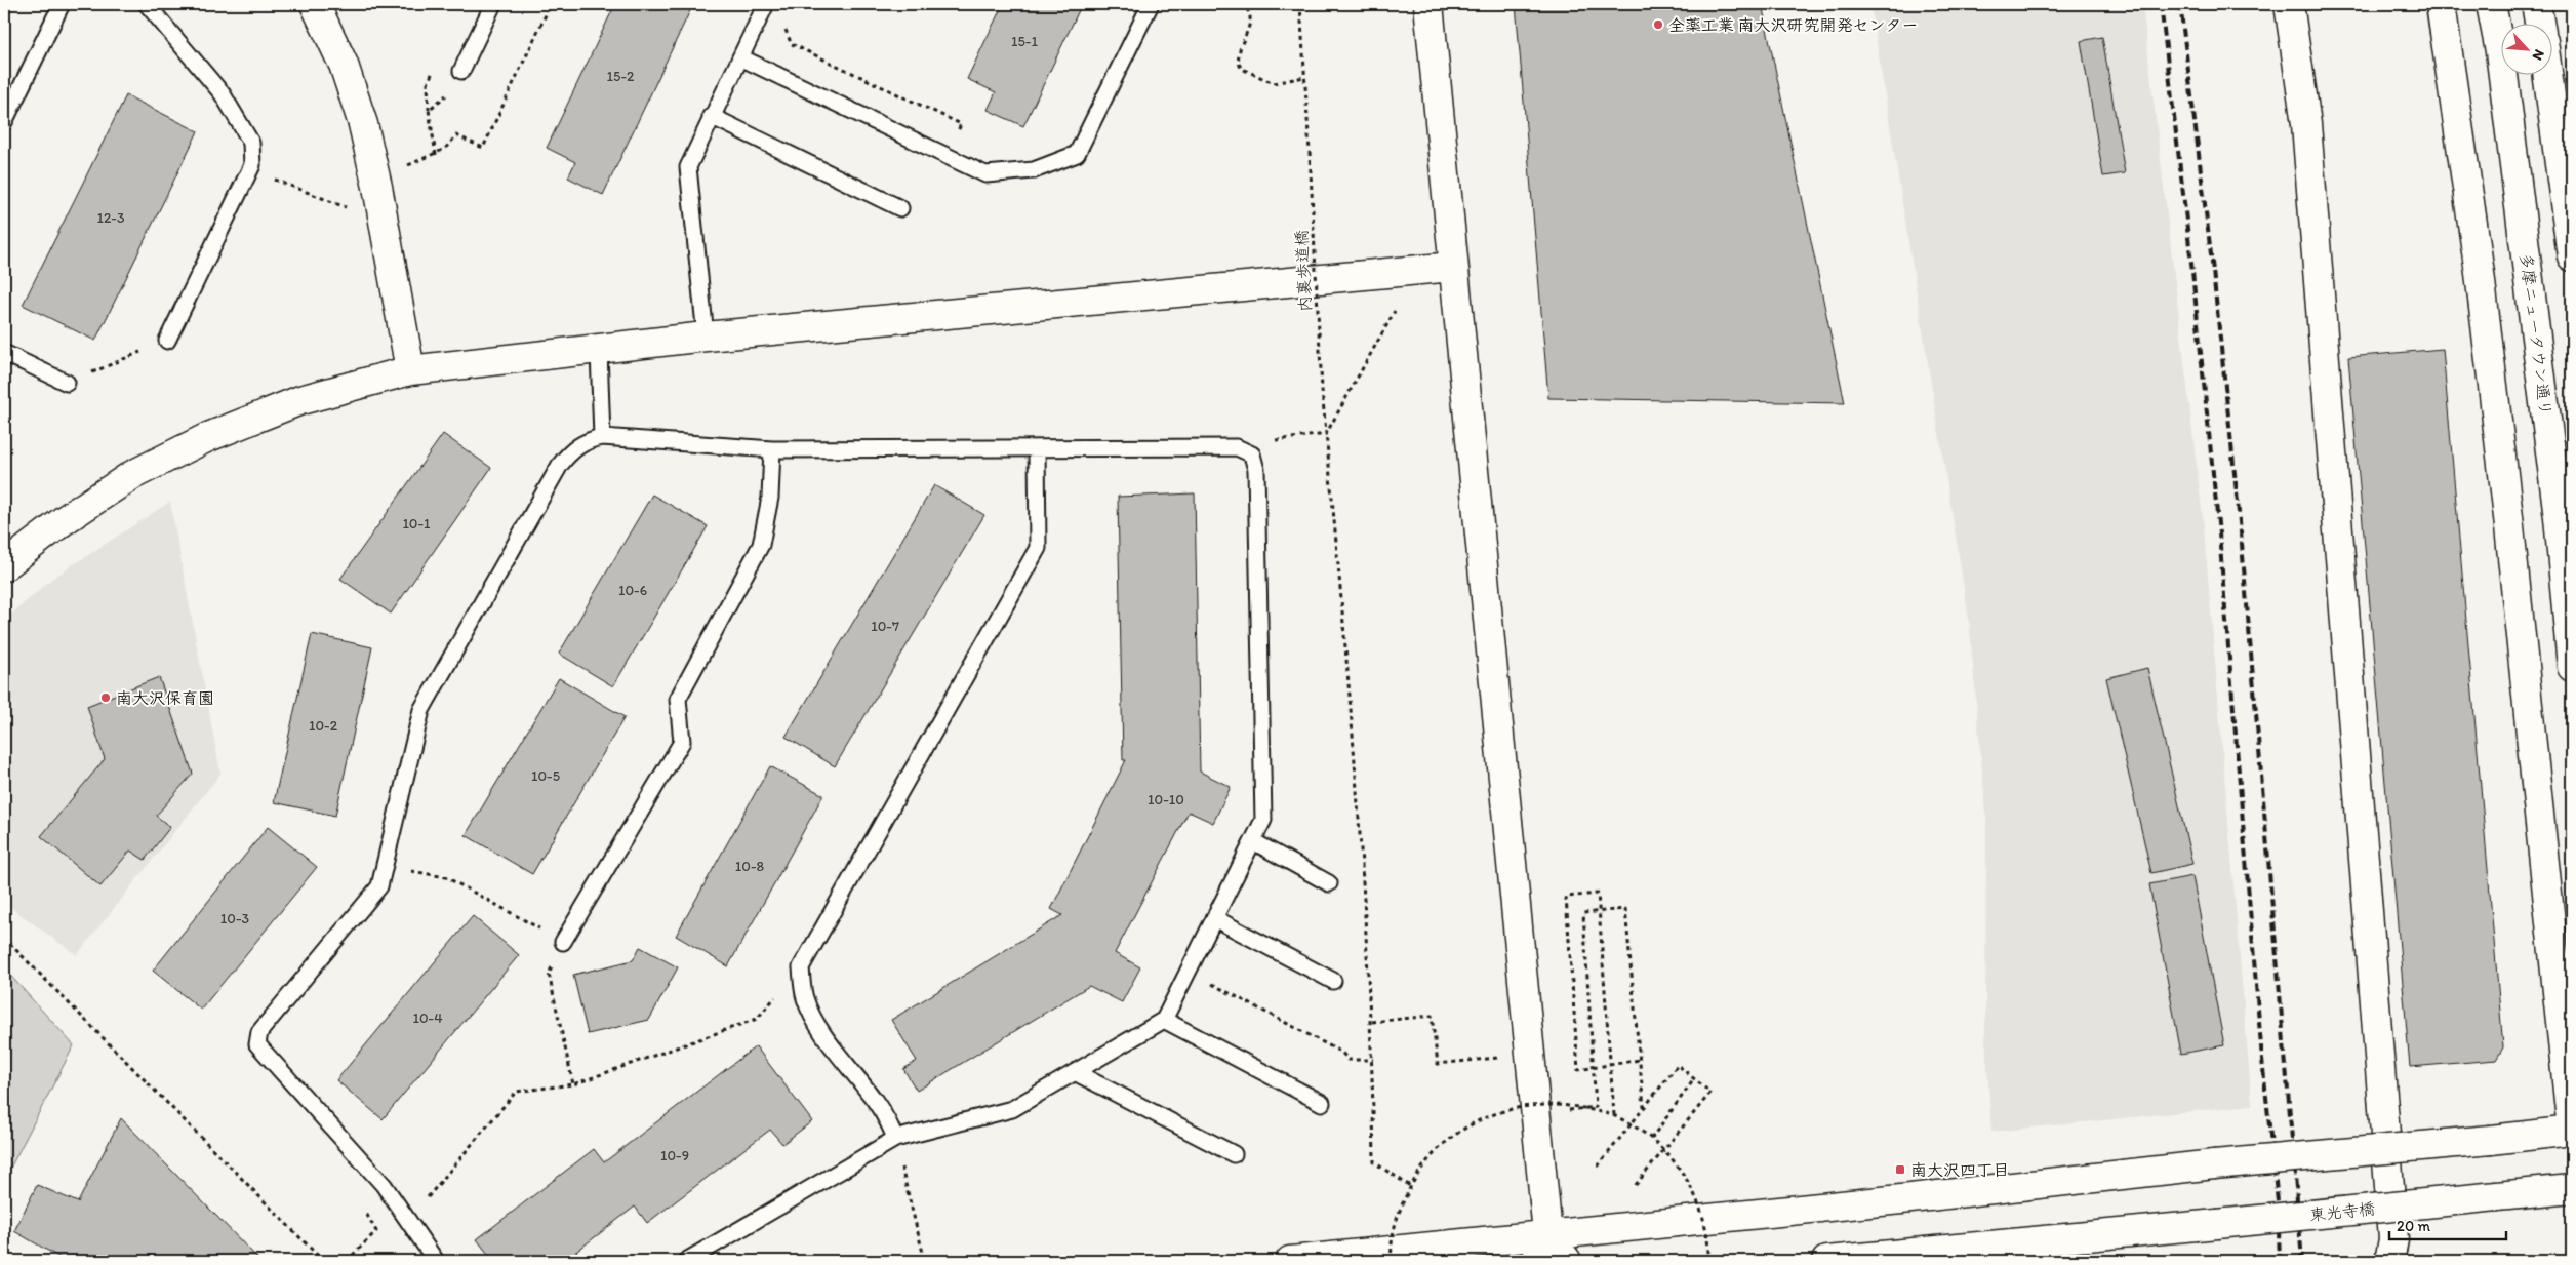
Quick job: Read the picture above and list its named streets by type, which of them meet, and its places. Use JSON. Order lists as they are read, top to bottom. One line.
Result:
{"streets":{"street":["多摩ニュータウン通り","東光寺橋"],"path":["内裏歩道橋"]},"places":{"other":["全薬工業 南大沢研究開発センター","南大沢保育園"],"transit":["南大沢四丁目"]},"house_numbers":["15-1","15-2","12-3","10-1","10-6","10-7","10-2","10-5","10-10","10-8","10-3","10-4","10-9"],"scale_bar":"20 m","north":"bottom right"}
